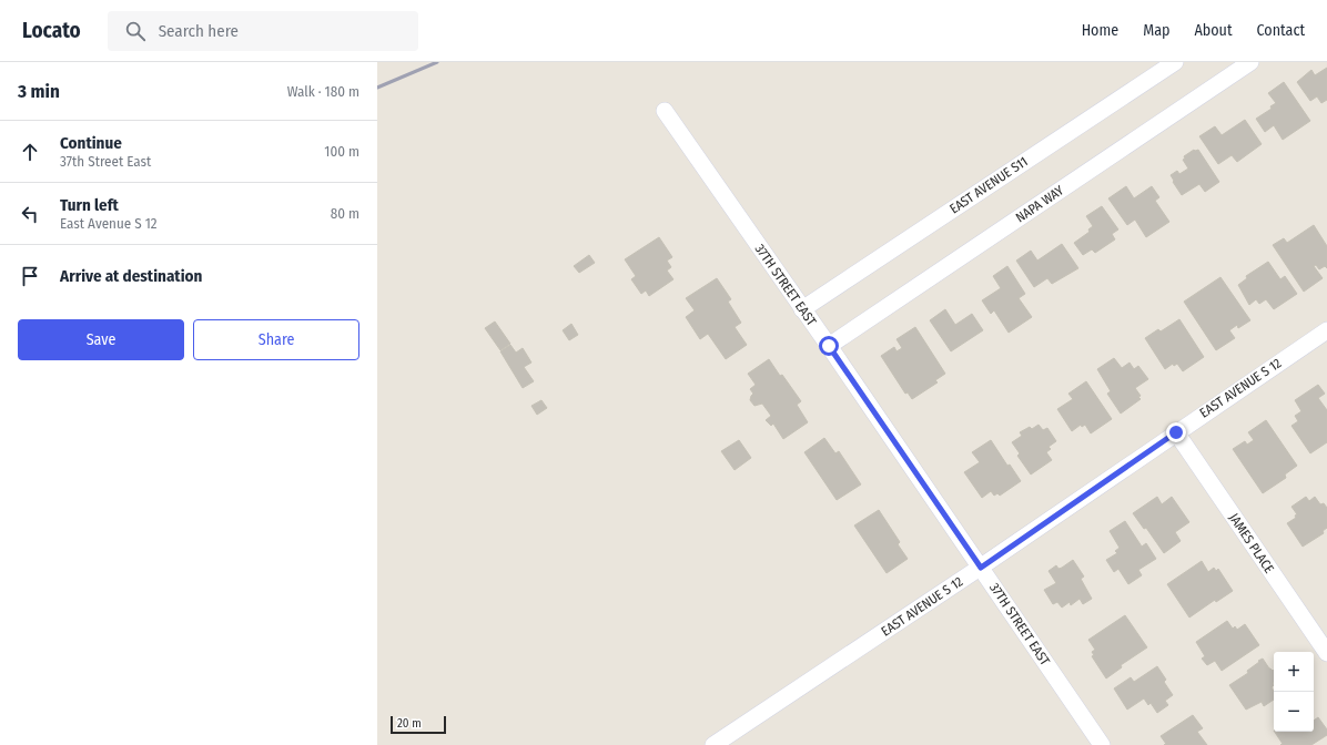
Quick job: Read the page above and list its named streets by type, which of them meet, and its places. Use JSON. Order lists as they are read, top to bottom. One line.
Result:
{"streets":{"street":["EAST AVENUE S11","NAPA WAY","37TH STREET EAST","EAST AVENUE S 12","JAMES PLACE"]},"crossings":[["EAST AVENUE S11","37TH STREET EAST"],["NAPA WAY","37TH STREET EAST"],["37TH STREET EAST","EAST AVENUE S 12"],["EAST AVENUE S 12","JAMES PLACE"]],"scale_bar":"20 m","page":{"header":"Locato","search":"Search here","nav":["Home","Map","About","Contact"],"heading":["3 min","Walk · 180 m"],"list":[["Continue","37th Street East","100 m"],["Turn left","East Avenue S 12","80 m"],"Arrive at destination"],"buttons":["Save","Share"],"map_buttons":["+","−"],"scale":"20 m"}}
